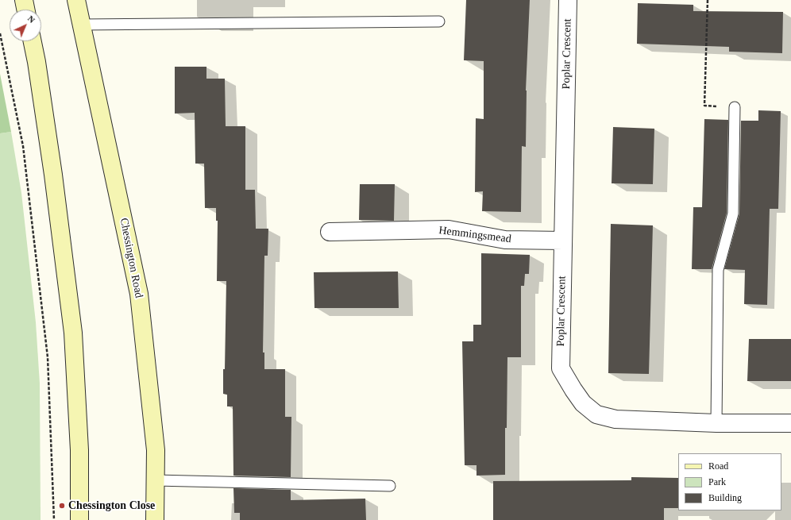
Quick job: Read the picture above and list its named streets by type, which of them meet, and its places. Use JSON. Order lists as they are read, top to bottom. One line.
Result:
{"streets":{"main road":["Chessington Road"],"street":["Poplar Crescent","Hemmingsmead"]},"crossings":[["Poplar Crescent","Hemmingsmead"]],"places":["Chessington Close"],"legend":["Road","Park","Building"],"north":"top right"}
